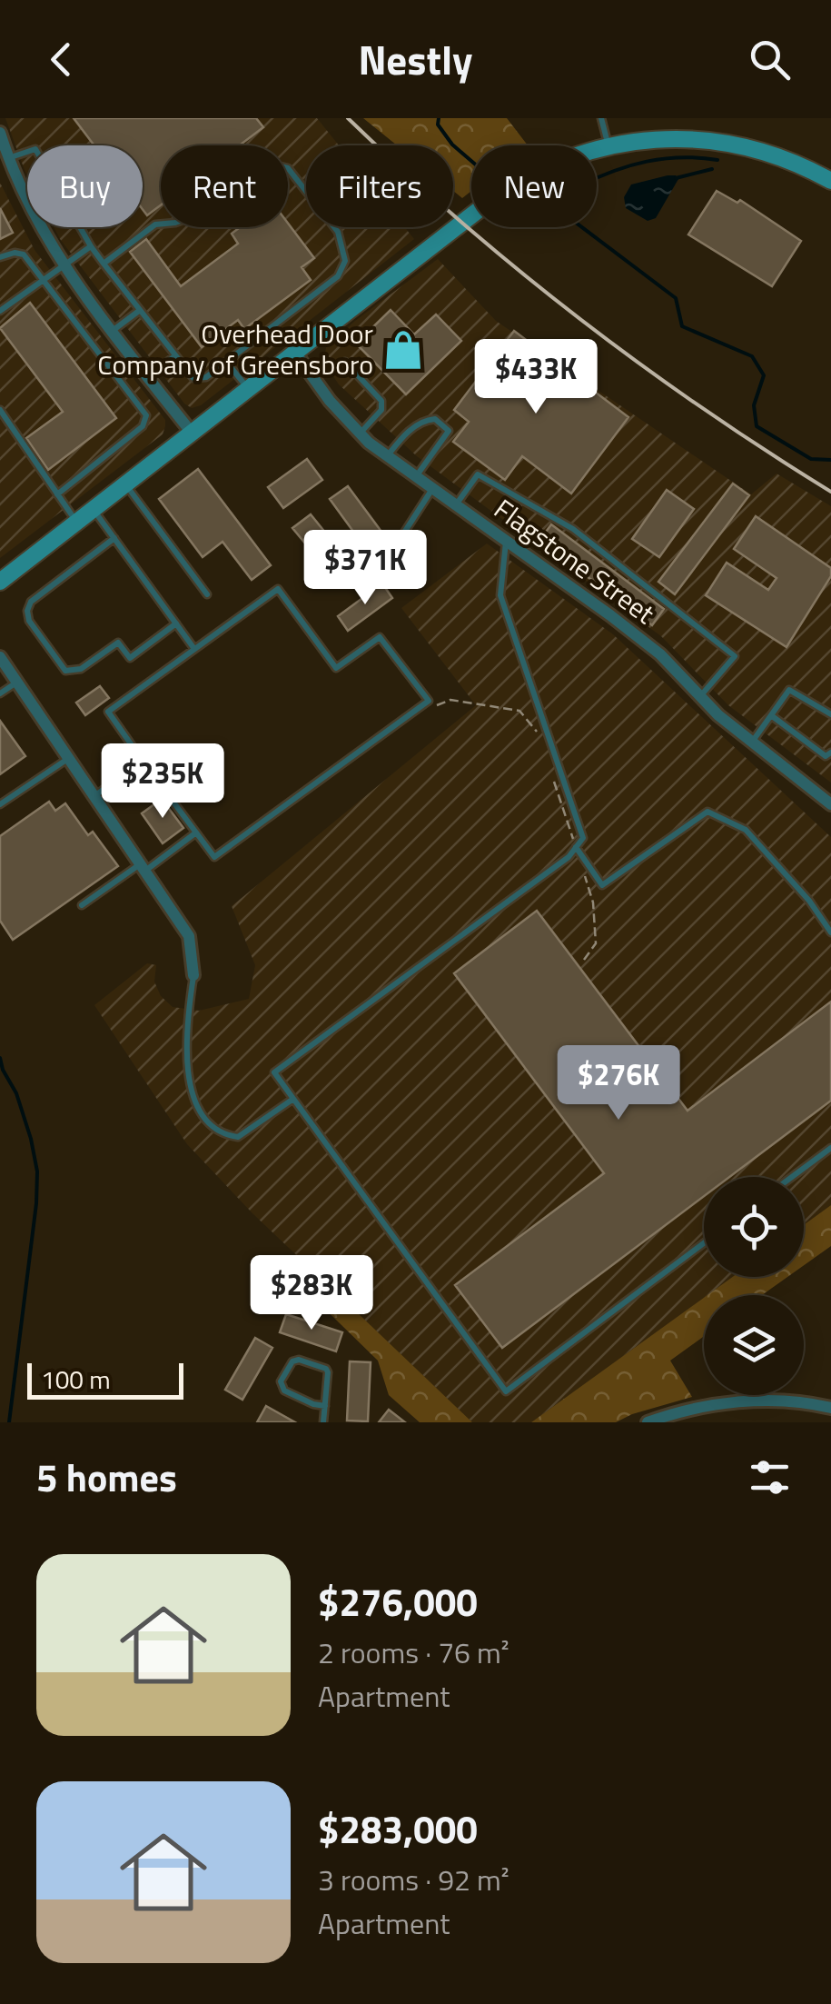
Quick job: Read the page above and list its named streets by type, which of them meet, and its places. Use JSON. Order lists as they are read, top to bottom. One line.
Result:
{"streets":{"street":["Flagstone Street"]},"places":{"shop":["Overhead Door Company of Greensboro"]},"scale_bar":"100 m","page":{"header":"Nestly","chip":["Buy","Rent","Filters","New"],"price":["$433K","$371K","$235K","$276K","$283K"],"scale":"100 m","heading":"5 homes","list":[{"name":"$276,000","note":"2 rooms · 76 m² · Apartment"},{"name":"$283,000","note":"3 rooms · 92 m² · Apartment"}]}}
